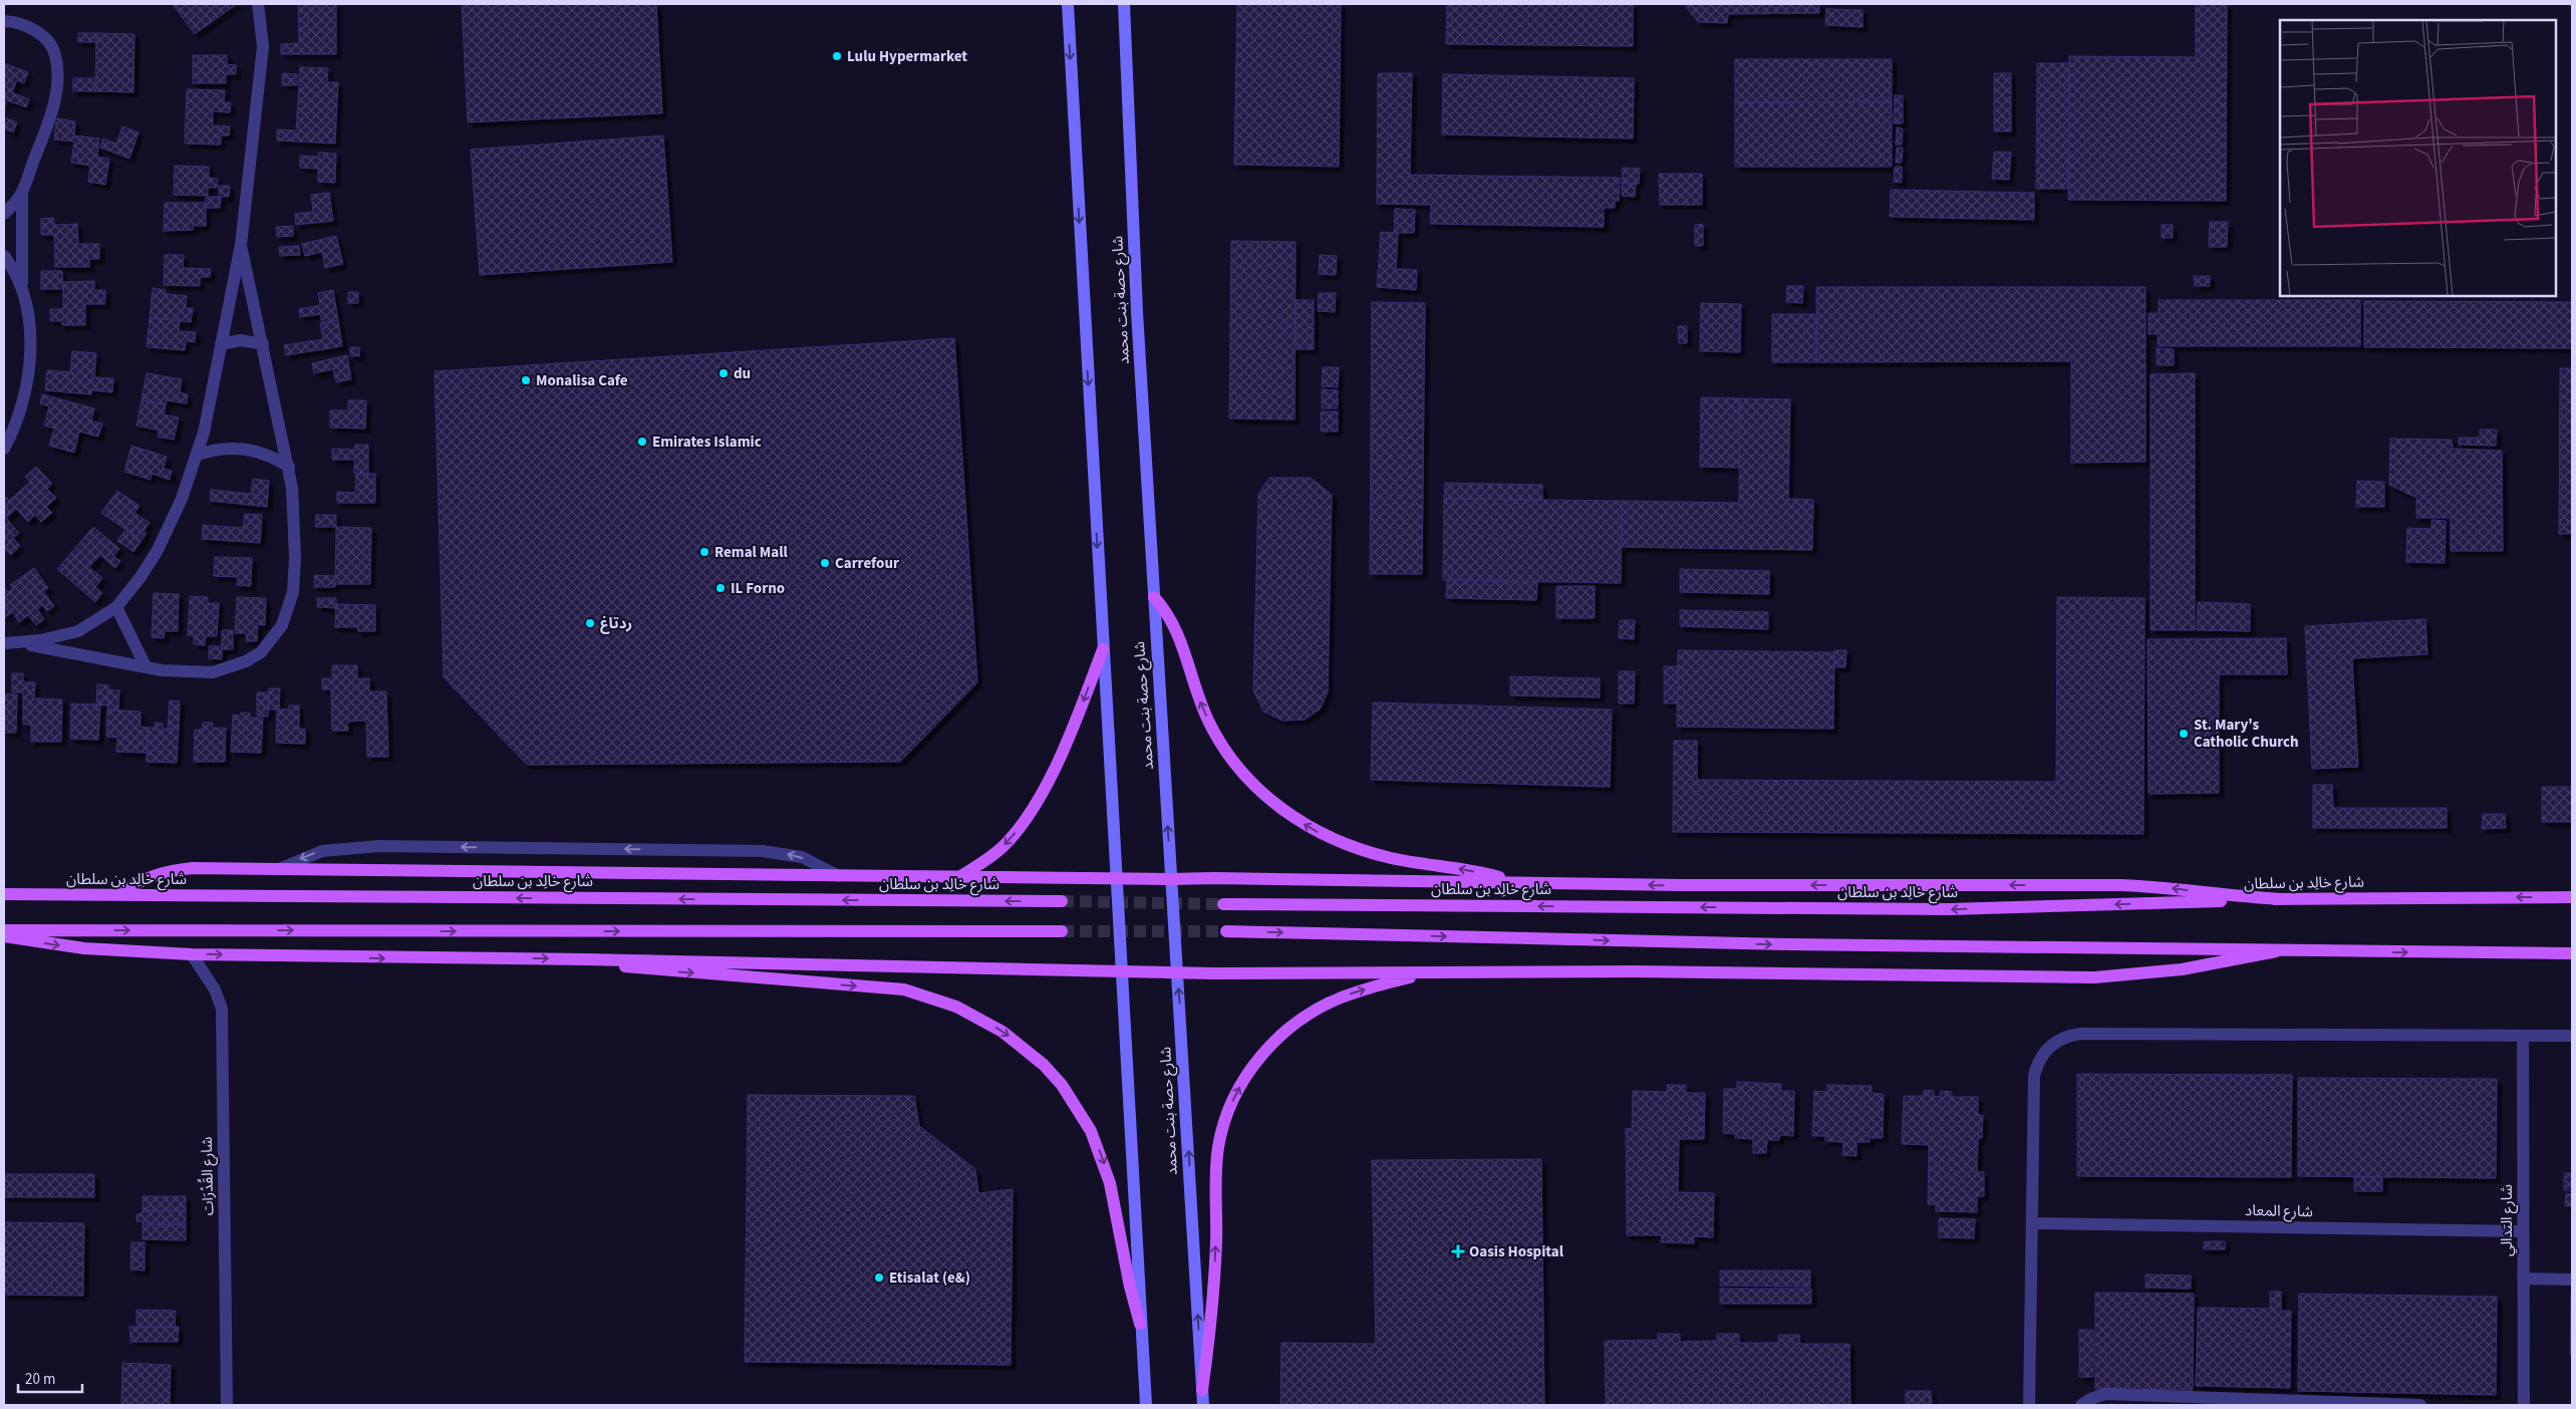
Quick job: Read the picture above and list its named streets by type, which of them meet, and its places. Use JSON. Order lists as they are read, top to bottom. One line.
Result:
{"streets":{"main road":["شارع حصة بنت محمد","شارع خالِد بن سلطان"],"street":["شارع القُدْرَات","شارع المعاد","شارع التدالي"]},"crossings":[["شارع المعاد","شارع التدالي"]],"places":{"other":["Lulu Hypermarket","du","Monalisa Cafe","Emirates Islamic","Remal Mall","Carrefour","IL Forno","ردتاغ","St. Mary's Catholic Church","Etisalat (e&)"],"health":["Oasis Hospital"]},"scale_bar":"20 m"}
